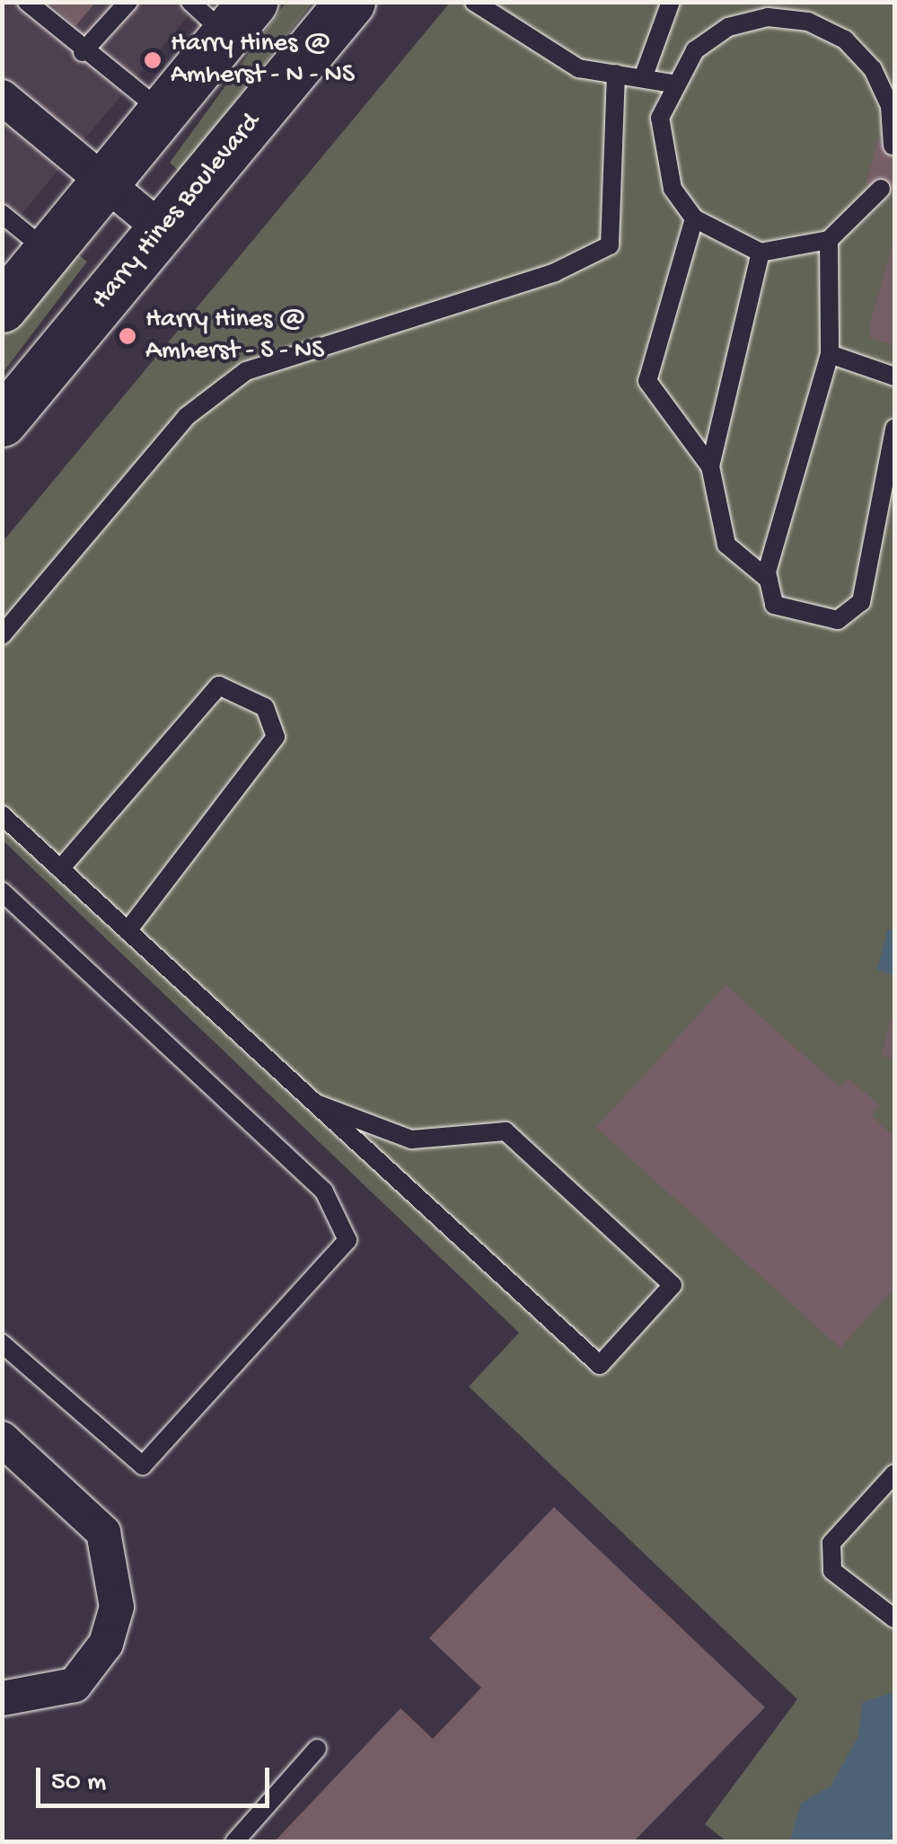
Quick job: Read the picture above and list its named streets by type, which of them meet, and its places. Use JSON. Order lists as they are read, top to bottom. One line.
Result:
{"streets":{"main road":["Harry Hines Boulevard"]},"places":["Harry Hines @ Amherst - N - NS","Harry Hines @ Amherst - S - NS"],"scale_bar":"50 m"}
